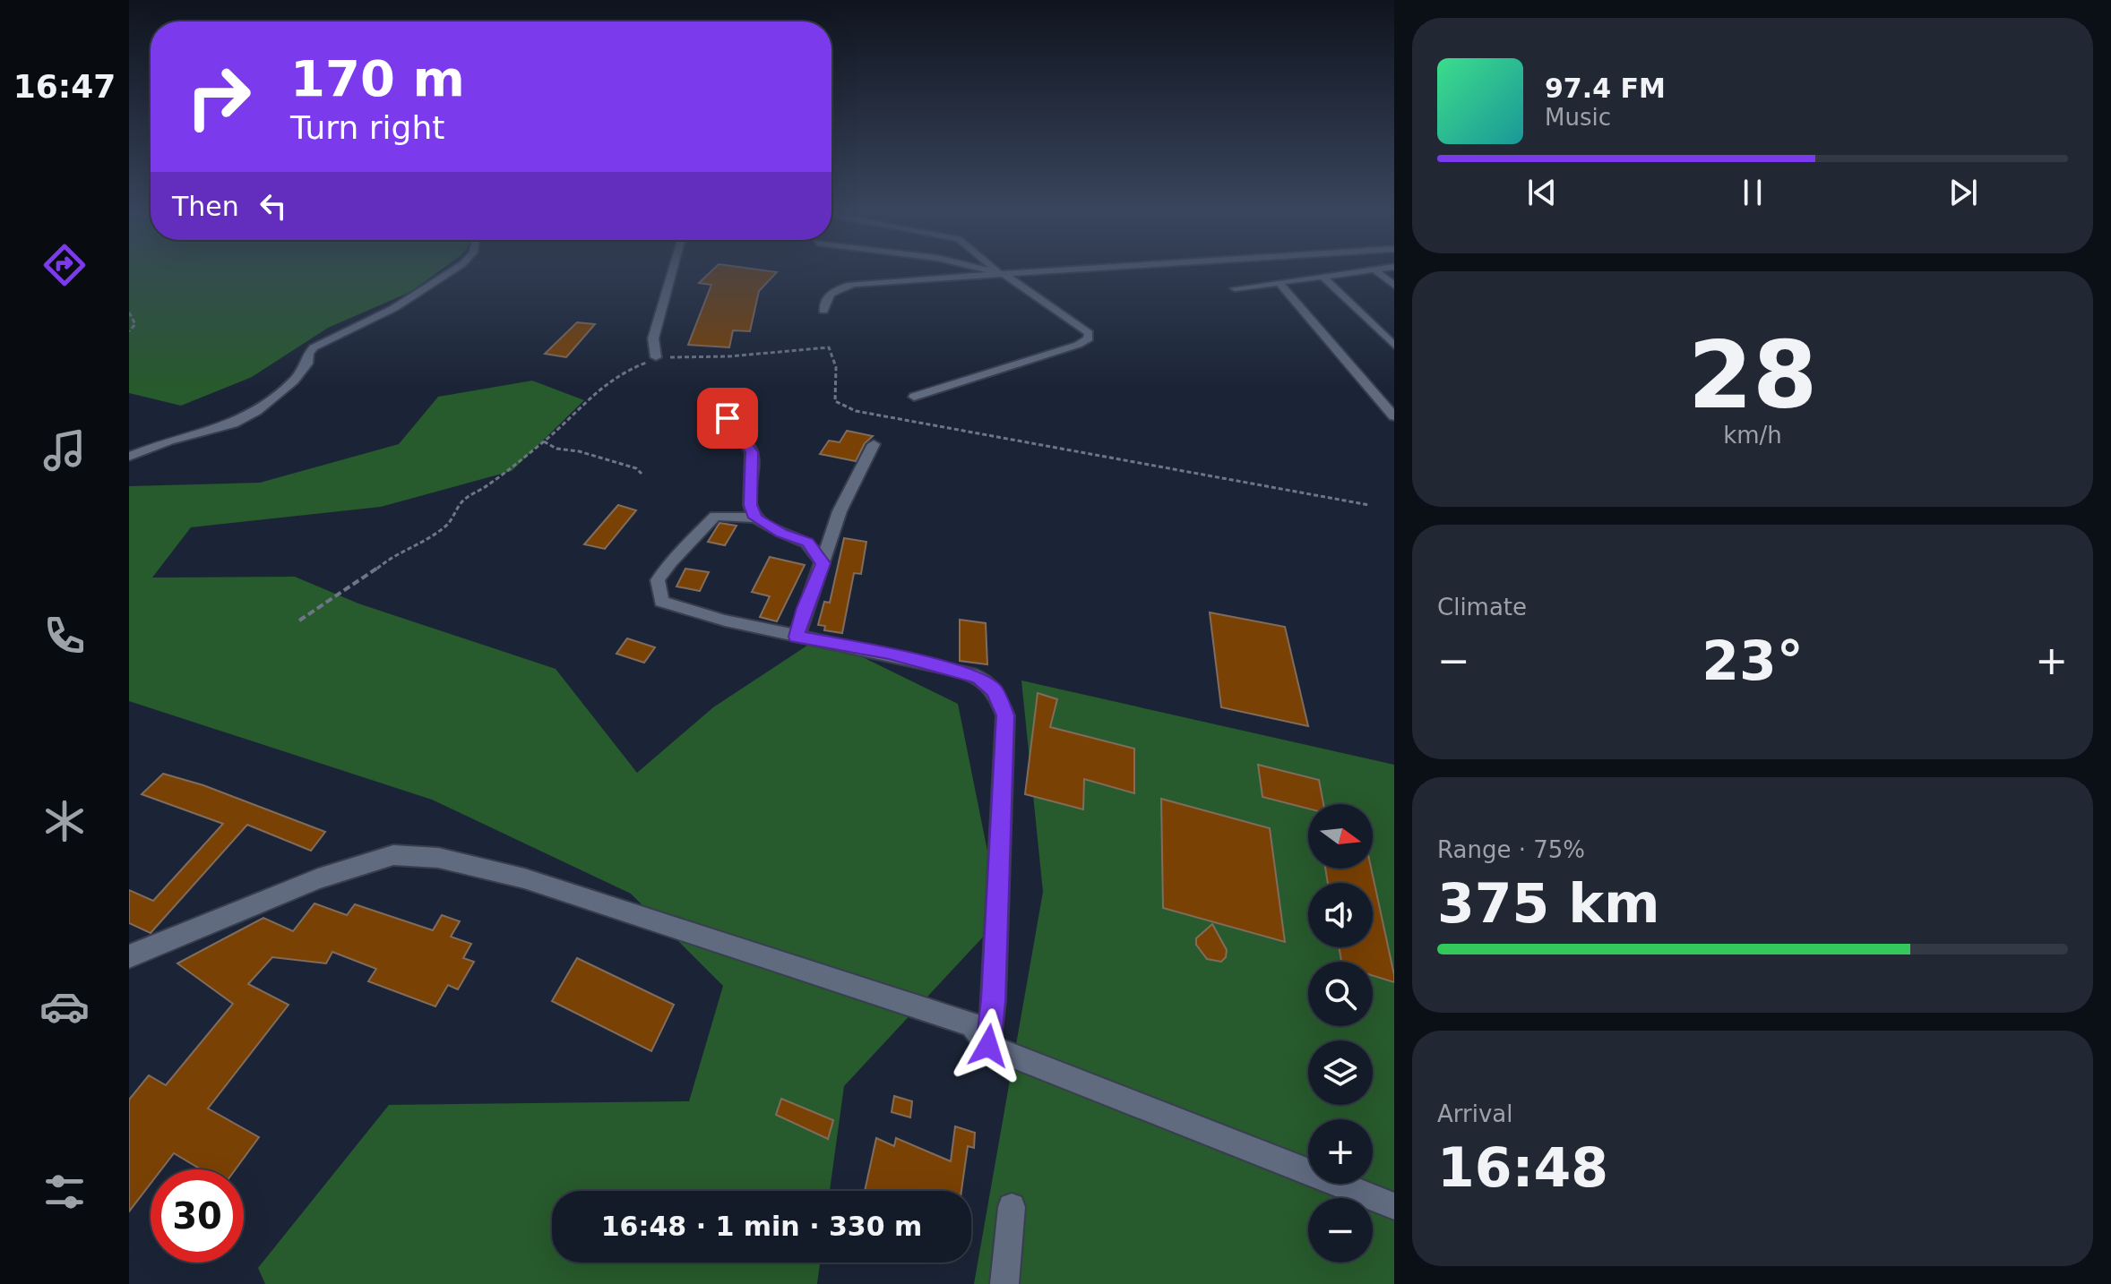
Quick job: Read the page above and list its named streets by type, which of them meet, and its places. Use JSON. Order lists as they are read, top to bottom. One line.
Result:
{"north":"right","page":{"tabs":"16:47","turn":["170 m","Turn right"],"song":["97.4 FM","Music"],"then":"Then","tile":[["28","km/h"],"Climate",["Range · 75%","375 km"],["Arrival","16:48"]],"heat":["−","23°","+"],"map_buttons":["+","−"],"limit":"30","trip":"16:48 · 1 min · 330 m"}}
